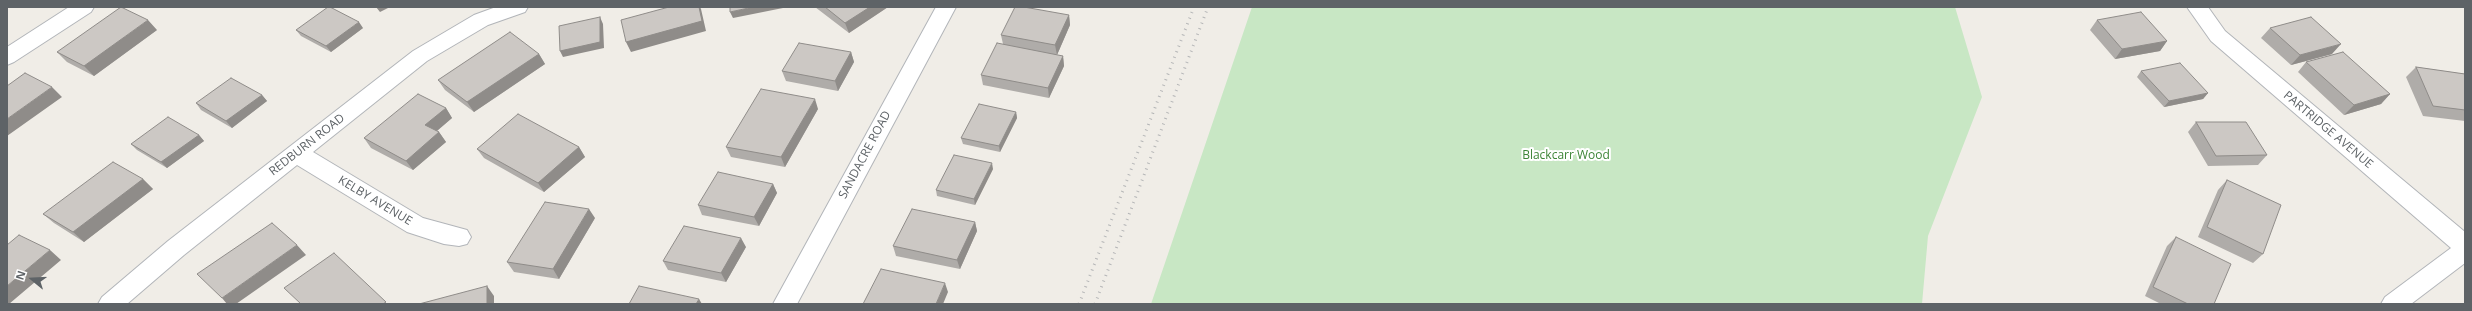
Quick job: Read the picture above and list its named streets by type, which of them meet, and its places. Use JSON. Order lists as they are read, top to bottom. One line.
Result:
{"streets":{"street":["PARTRIDGE AVENUE","REDBURN ROAD","SANDACRE ROAD","KELBY AVENUE"]},"crossings":[["REDBURN ROAD","KELBY AVENUE"]],"parks":["Blackcarr Wood"],"north":"left"}
